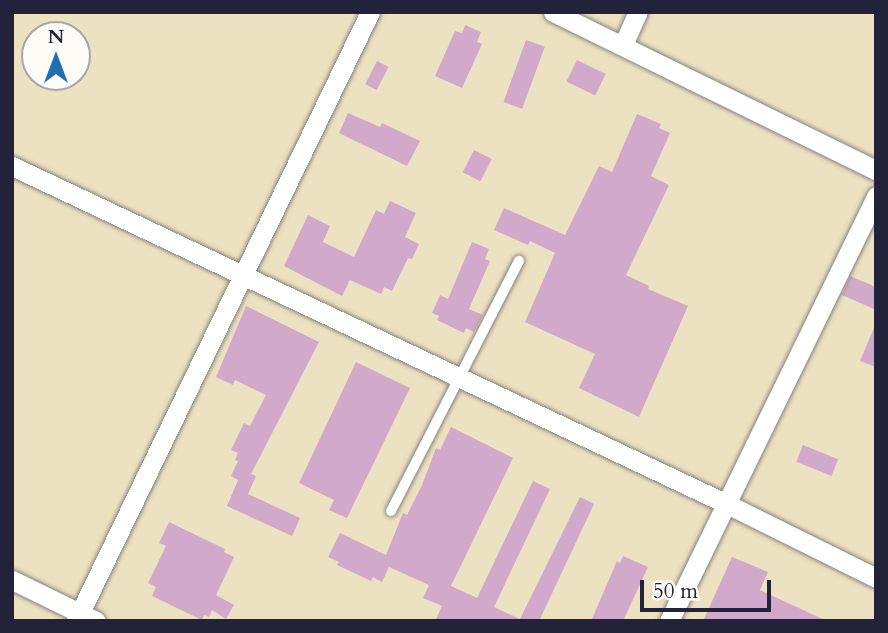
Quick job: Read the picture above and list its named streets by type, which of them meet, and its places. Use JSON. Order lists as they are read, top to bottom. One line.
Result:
{"scale_bar":"50 m","north":"top"}
